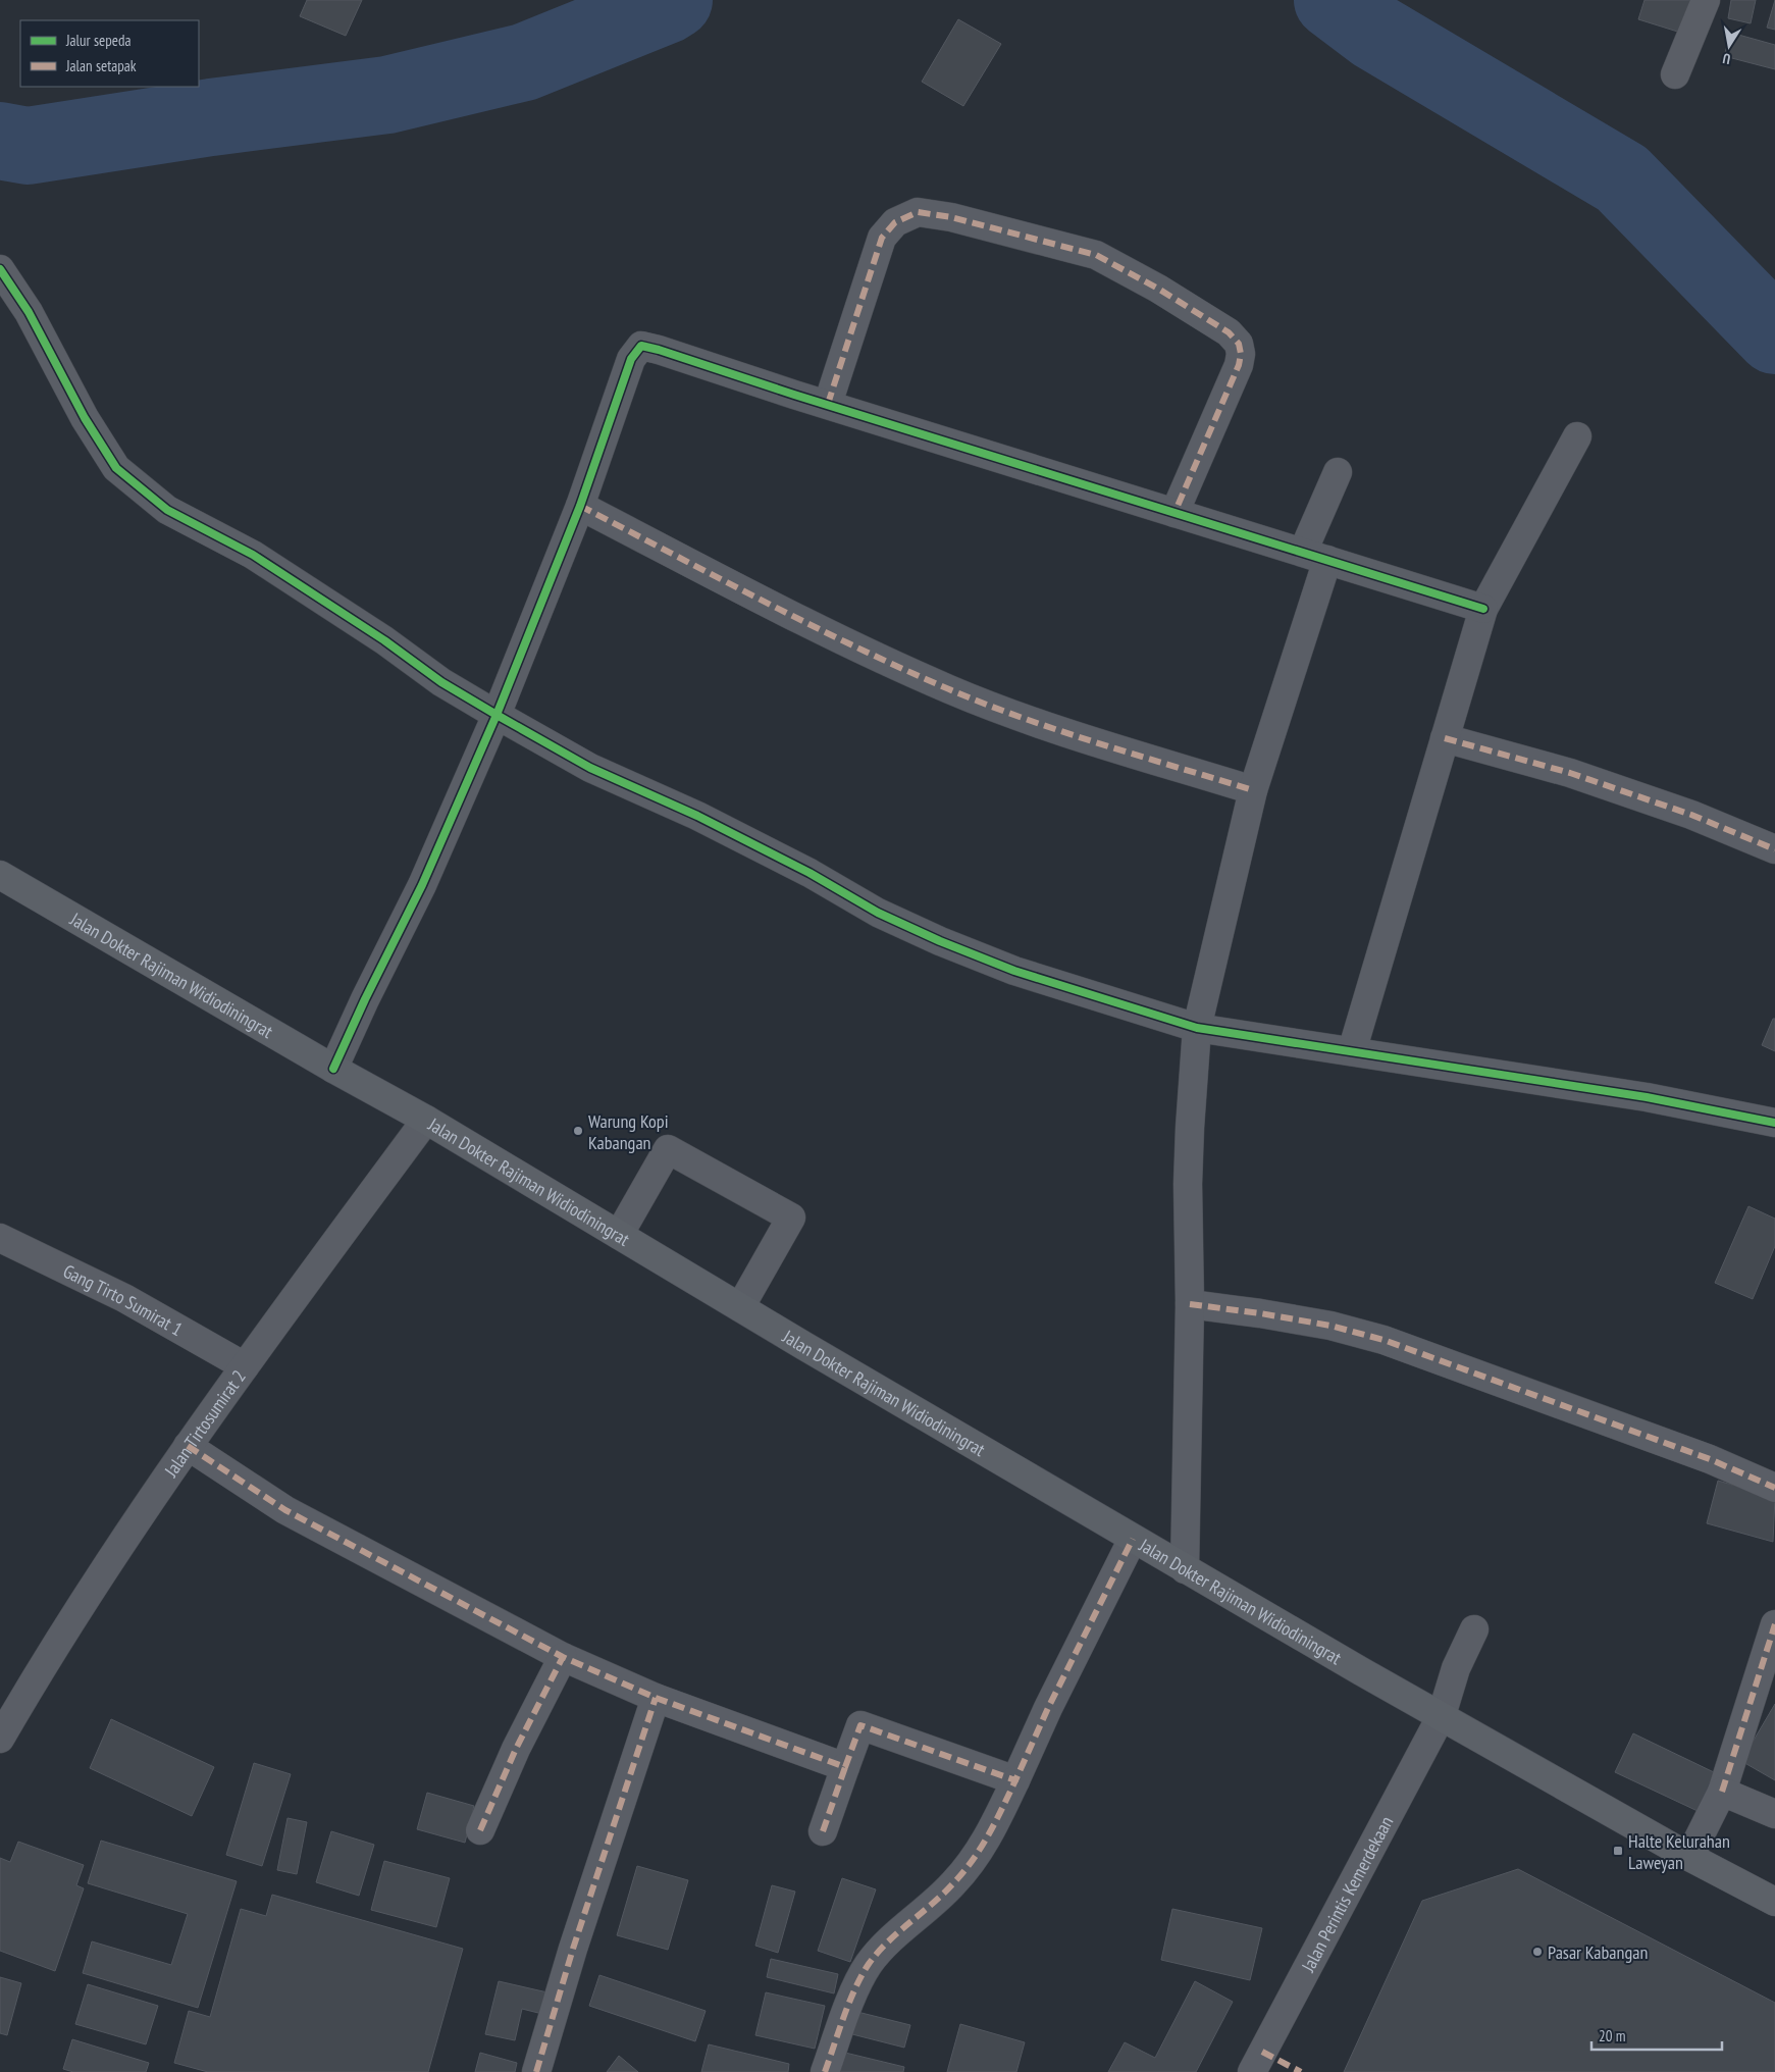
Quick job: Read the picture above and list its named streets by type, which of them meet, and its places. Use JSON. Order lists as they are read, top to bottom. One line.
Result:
{"streets":{"main road":["Jalan Dokter Rajiman Widiodiningrat"],"street":["Gang Tirto Sumirat 1","Jalan Tirtosumirat 2","Jalan Perintis Kemerdekaan"]},"crossings":[["Jalan Dokter Rajiman Widiodiningrat","Jalan Tirtosumirat 2"],["Jalan Dokter Rajiman Widiodiningrat","Jalan Perintis Kemerdekaan"],["Gang Tirto Sumirat 1","Jalan Tirtosumirat 2"]],"places":{"other":["Warung Kopi Kabangan","Pasar Kabangan"],"transit":["Halte Kelurahan Laweyan"]},"legend":["Jalur sepeda","Jalan setapak"],"scale_bar":"20 m","north":"bottom"}
